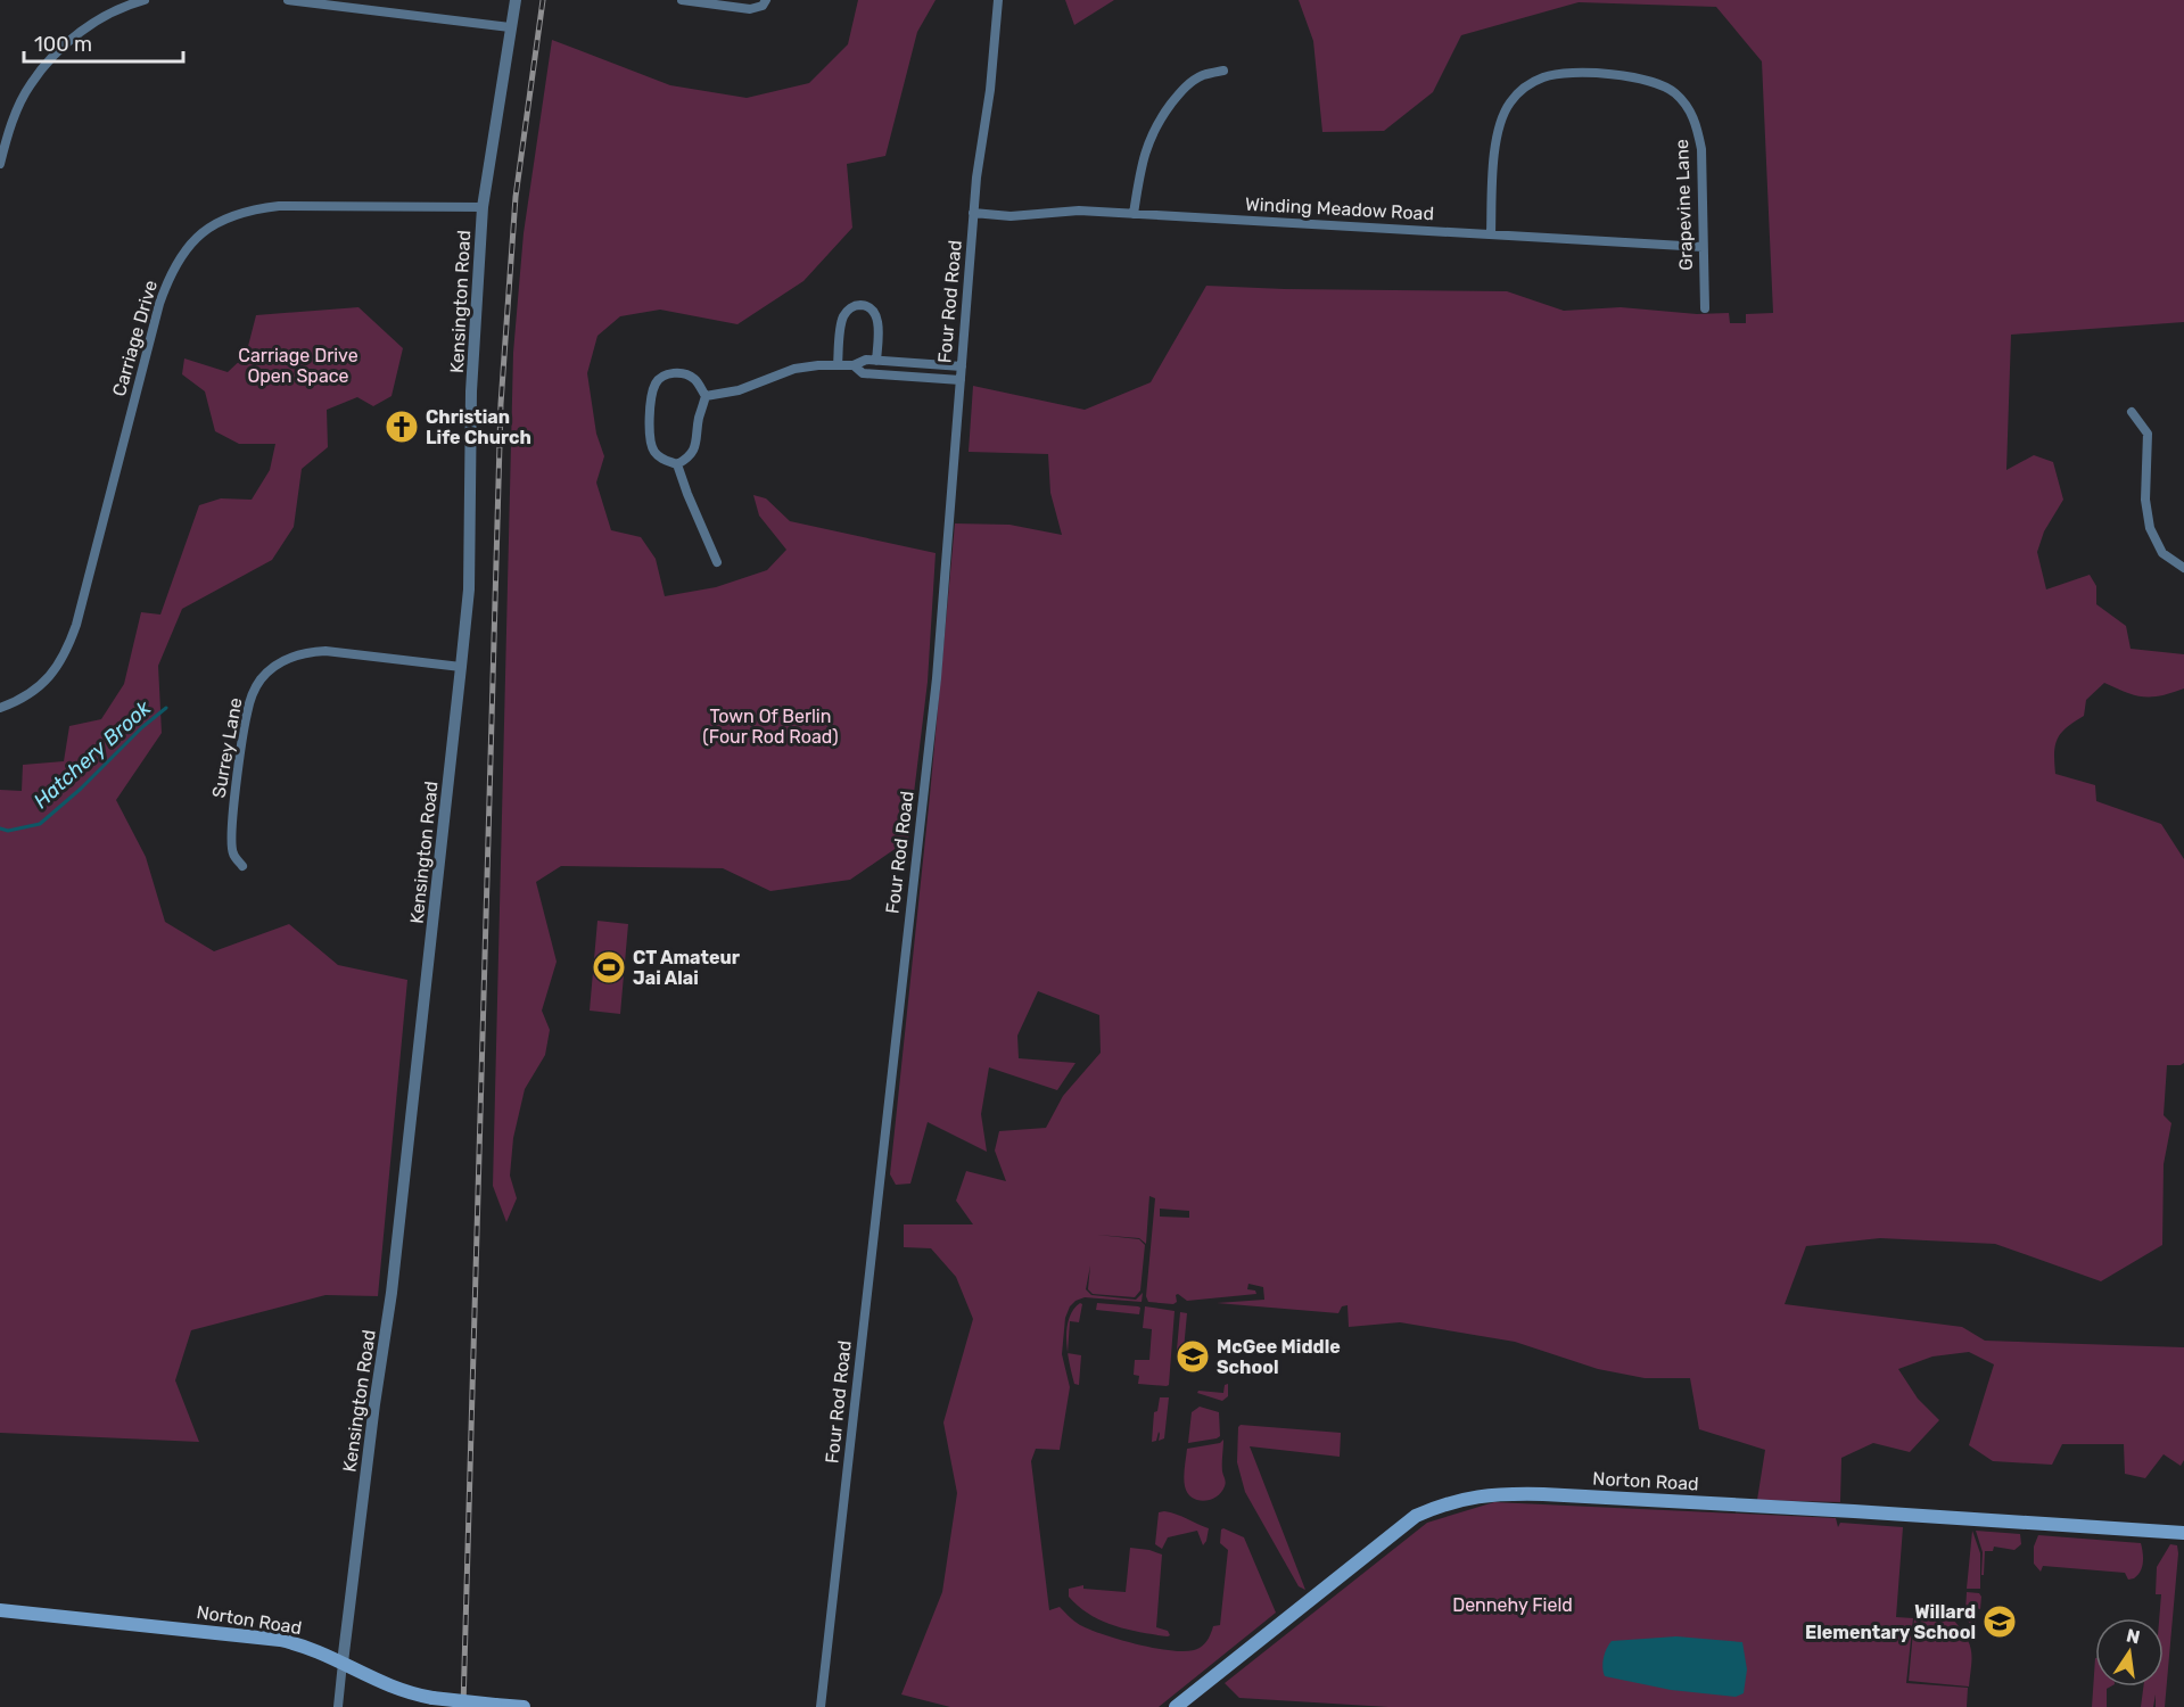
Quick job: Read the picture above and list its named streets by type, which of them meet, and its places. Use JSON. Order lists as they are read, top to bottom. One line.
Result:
{"streets":{"main road":["Norton Road"],"street":["Grapevine Lane","Winding Meadow Road","Kensington Road","Four Rod Road","Carriage Drive","Surrey Lane"]},"crossings":[["Grapevine Lane","Winding Meadow Road"],["Winding Meadow Road","Four Rod Road"],["Kensington Road","Carriage Drive"],["Kensington Road","Surrey Lane"],["Kensington Road","Norton Road"]],"water":["Hatchery Brook"],"parks":["Carriage Drive Open Space","Town Of Berlin (Four Rod Road)","Dennehy Field"],"places":{"church":["Christian Life Church"],"sports":["CT Amateur Jai Alai"],"school or university":["McGee Middle School","Willard Elementary School"]},"scale_bar":"100 m","north":"top"}
